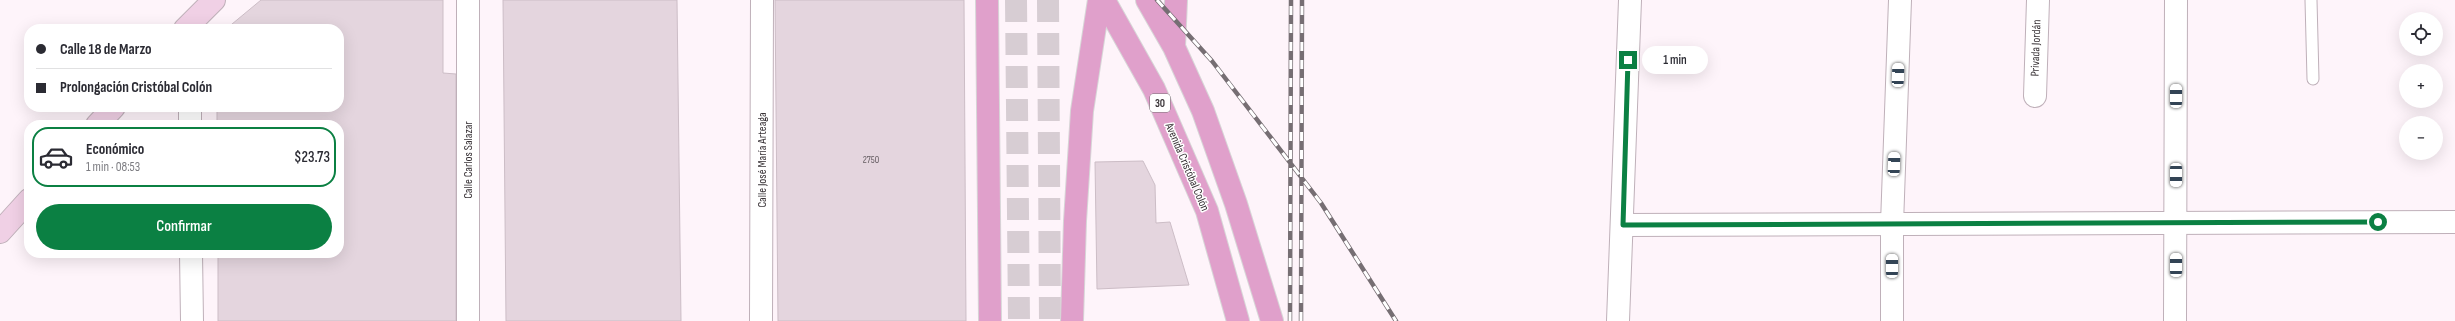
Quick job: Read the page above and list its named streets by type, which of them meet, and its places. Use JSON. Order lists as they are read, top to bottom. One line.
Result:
{"streets":{"main road":["30","Avenida Cristóbal Colón"],"street":["Privada Jordán","Calle Carlos Salazar","Calle José María Arteaga"]},"house_numbers":["2750"],"page":{"map_buttons":["+","−"],"banner":["Calle 18 de Marzo","Prolongación Cristóbal Colón"],"bubble":"1 min","list":[{"name":"Económico","note":"1 min · 08:53","value":"$23.73"}],"buttons":"Confirmar"}}
